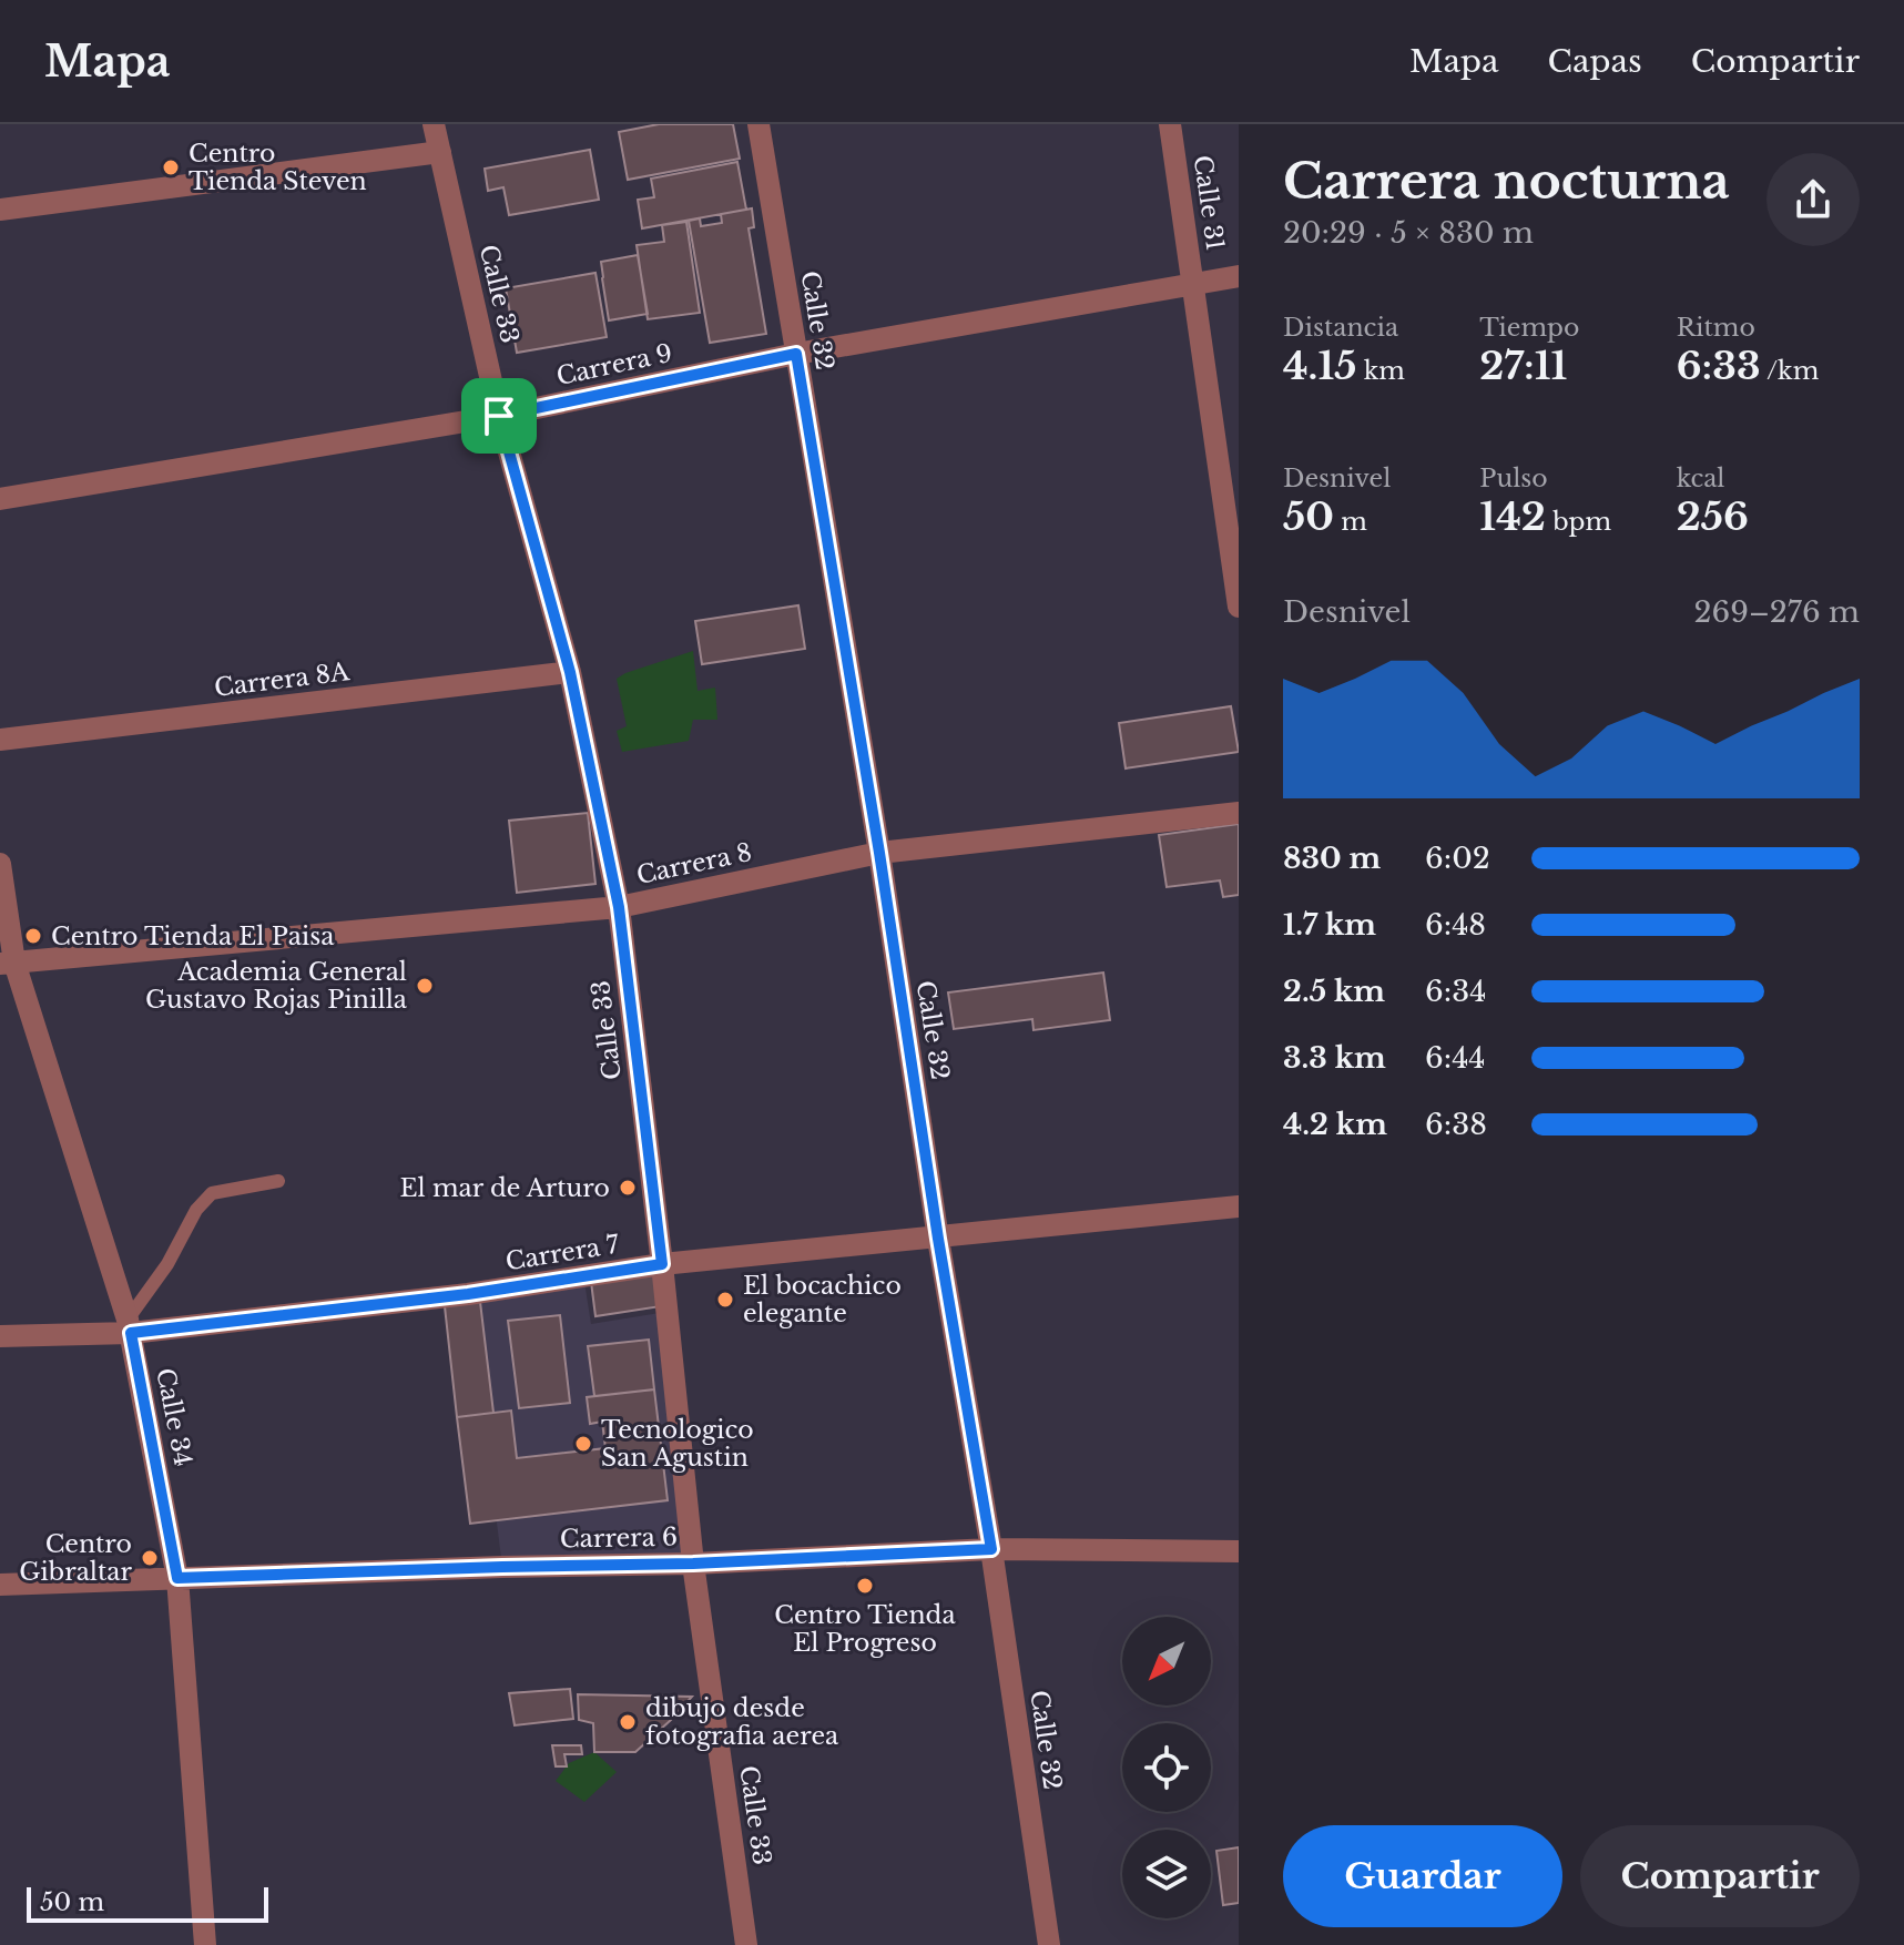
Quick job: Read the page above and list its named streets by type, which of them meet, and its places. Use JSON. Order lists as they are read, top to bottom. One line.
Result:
{"streets":{"street":["Calle 31","Calle 33","Calle 32","Carrera 9","Carrera 8A","Carrera 8","Carrera 7","Calle 34","Carrera 6"]},"crossings":[["Calle 31","Carrera 9"],["Calle 33","Carrera 9"],["Calle 33","Carrera 8A"],["Calle 33","Carrera 8"],["Calle 33","Carrera 7"],["Calle 33","Carrera 6"],["Calle 32","Carrera 9"],["Calle 32","Carrera 8"],["Calle 32","Carrera 7"],["Calle 32","Carrera 6"],["Carrera 8","Calle 34"],["Carrera 7","Calle 34"],["Calle 34","Carrera 6"]],"places":["Centro Tienda Steven","Centro Tienda El Paisa","Academia General Gustavo Rojas Pinilla","El mar de Arturo","El bocachico elegante","Tecnologico San Agustin","Centro Gibraltar","Centro Tienda El Progreso","dibujo desde fotografia aerea"],"scale_bar":"50 m","north":"bottom left","page":{"header":"Mapa","nav":["Mapa","Capas","Compartir"],"heading":["Carrera nocturna","20:29 · 5 × 830 m"],"stats":[["Distancia","4.15 km"],["Tiempo","27:11"],["Ritmo","6:33 /km"],["Desnivel","50 m"],["Pulso","142 bpm"],["kcal","256"]],"chart":["Desnivel","269–276 m"],"list":[{"name":"830 m","note":"6:02"},{"name":"1.7 km","note":"6:48"},{"name":"2.5 km","note":"6:34"},{"name":"3.3 km","note":"6:44"},{"name":"4.2 km","note":"6:38"}],"buttons":["Guardar","Compartir"],"scale":"50 m"}}
